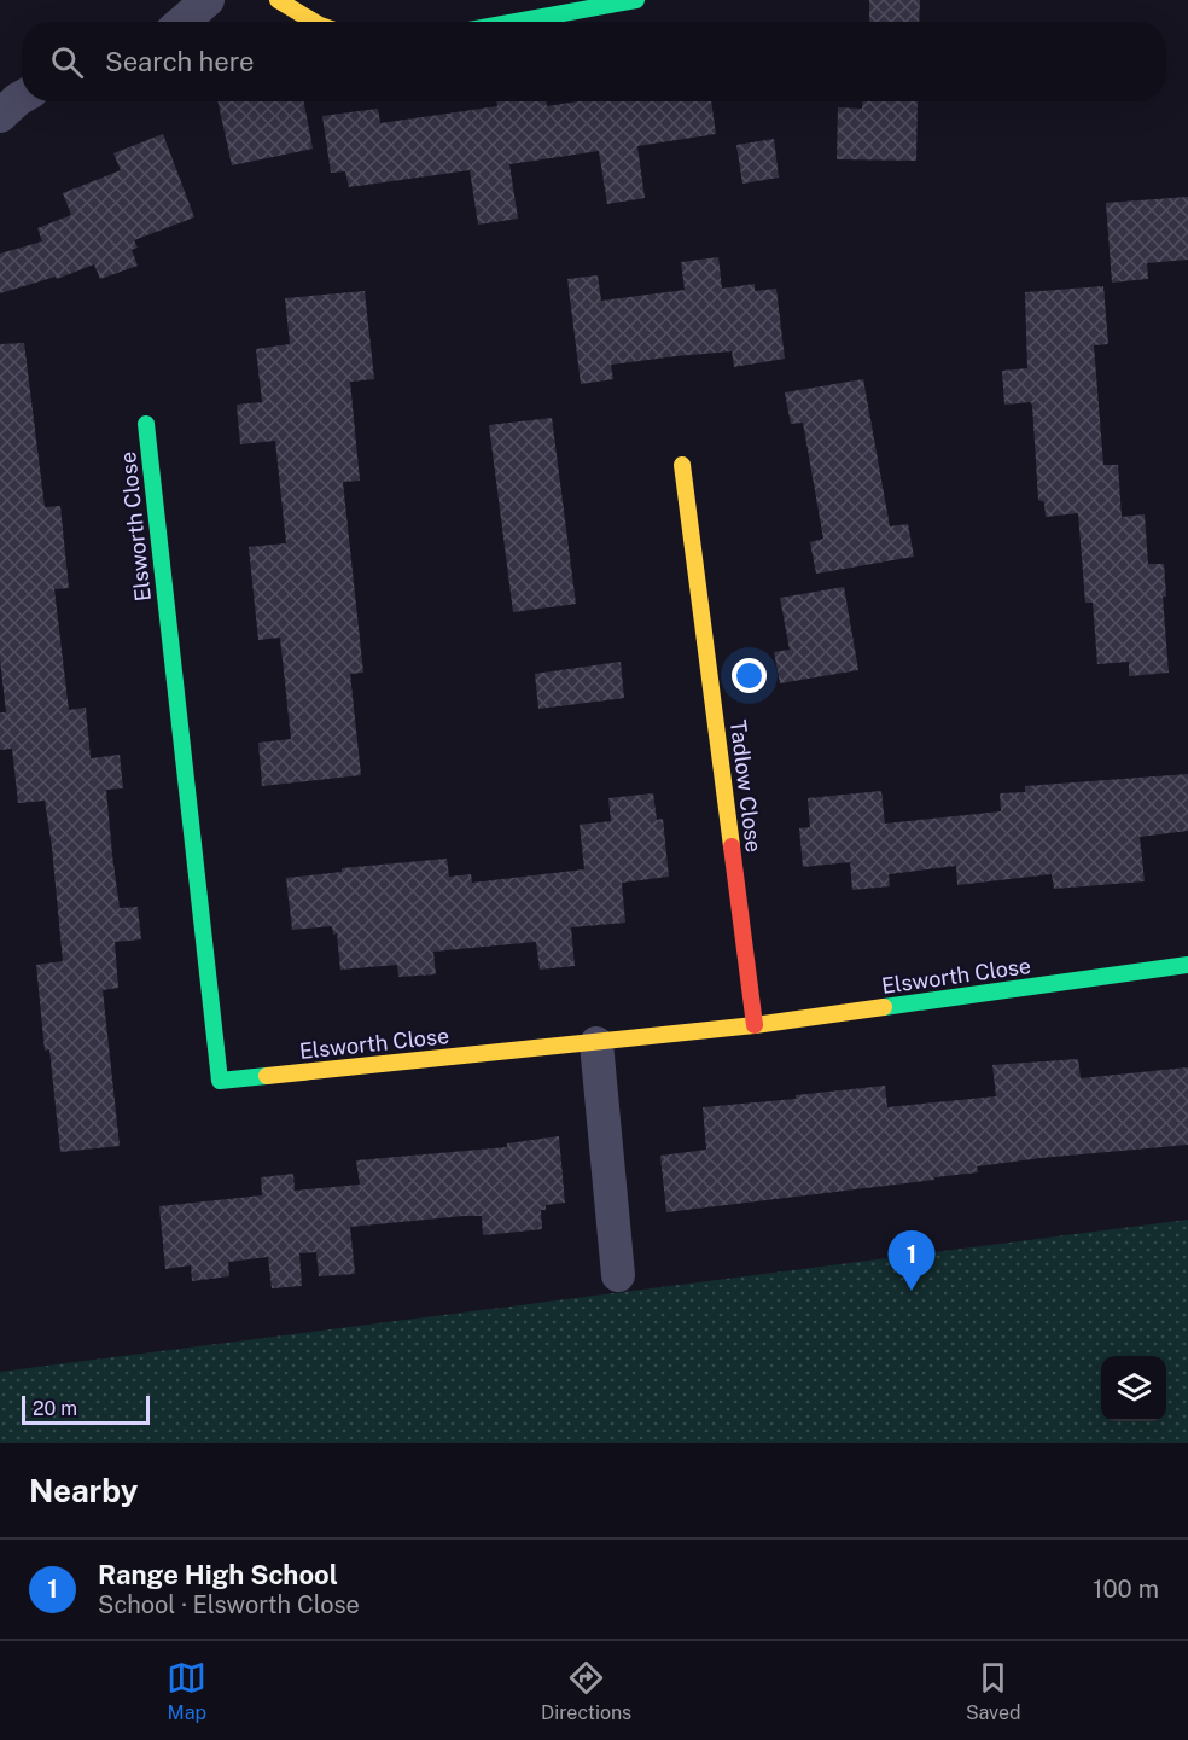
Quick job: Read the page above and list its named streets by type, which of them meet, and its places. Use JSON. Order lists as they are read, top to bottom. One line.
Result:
{"streets":{"street":["Elsworth Close","Tadlow Close"]},"crossings":[["Elsworth Close","Tadlow Close"]],"scale_bar":"20 m","page":{"search":"Search here","pins":"1","scale":"20 m","heading":"Nearby","list":[{"mark":"1","name":"Range High School","note":"School · Elsworth Close","value":"100 m"}],"nav":["Map","Directions","Saved"]}}
